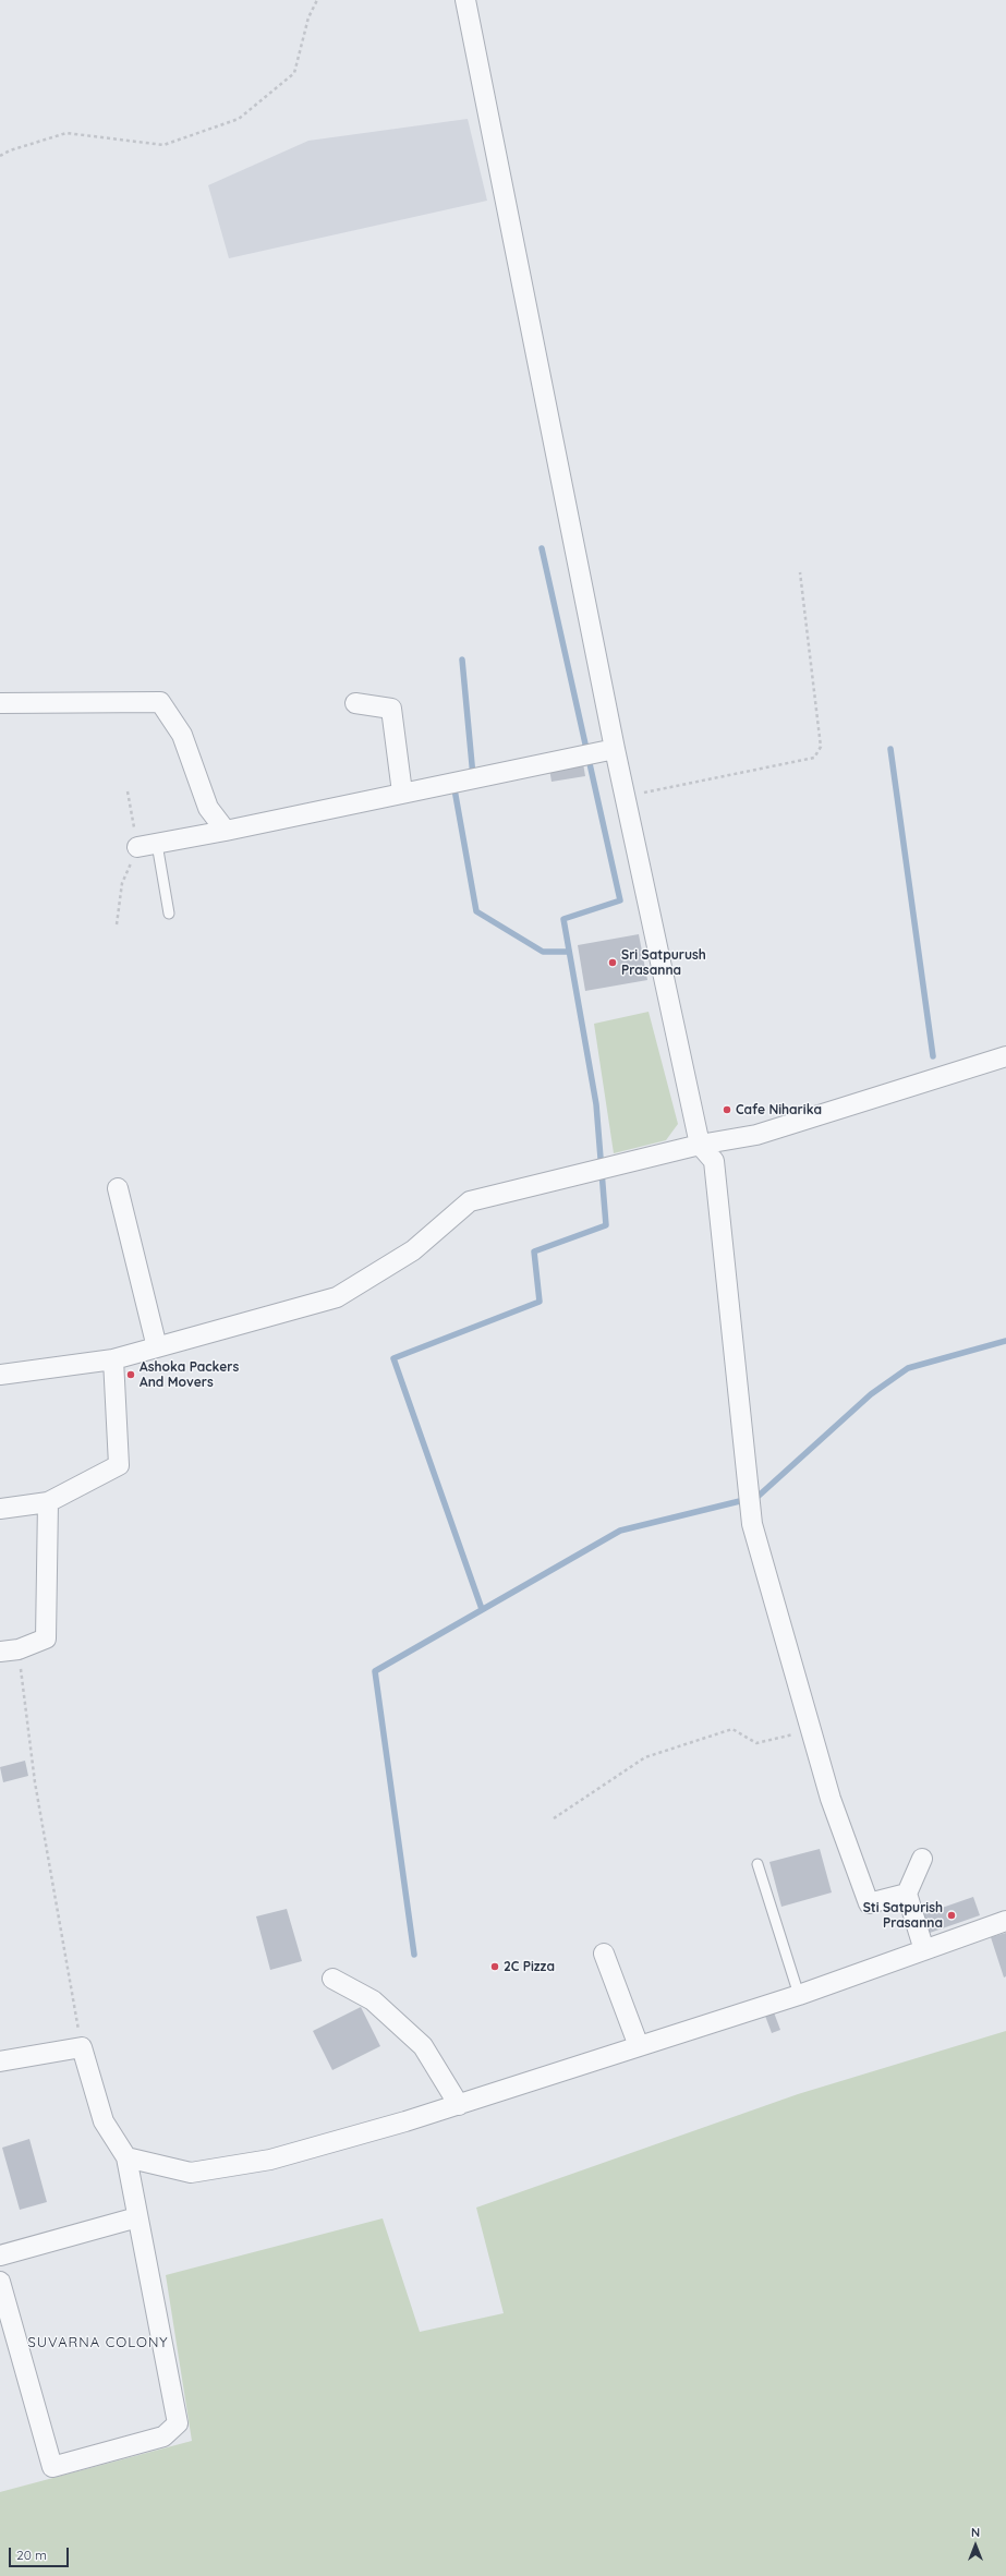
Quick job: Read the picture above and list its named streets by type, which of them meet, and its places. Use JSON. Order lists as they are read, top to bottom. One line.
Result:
{"districts":["SUVARNA COLONY"],"places":["Sri Satpurush Prasanna","Cafe Niharika","Ashoka Packers And Movers","Sti Satpurish Prasanna","2C Pizza"],"scale_bar":"20 m","north":"top"}
